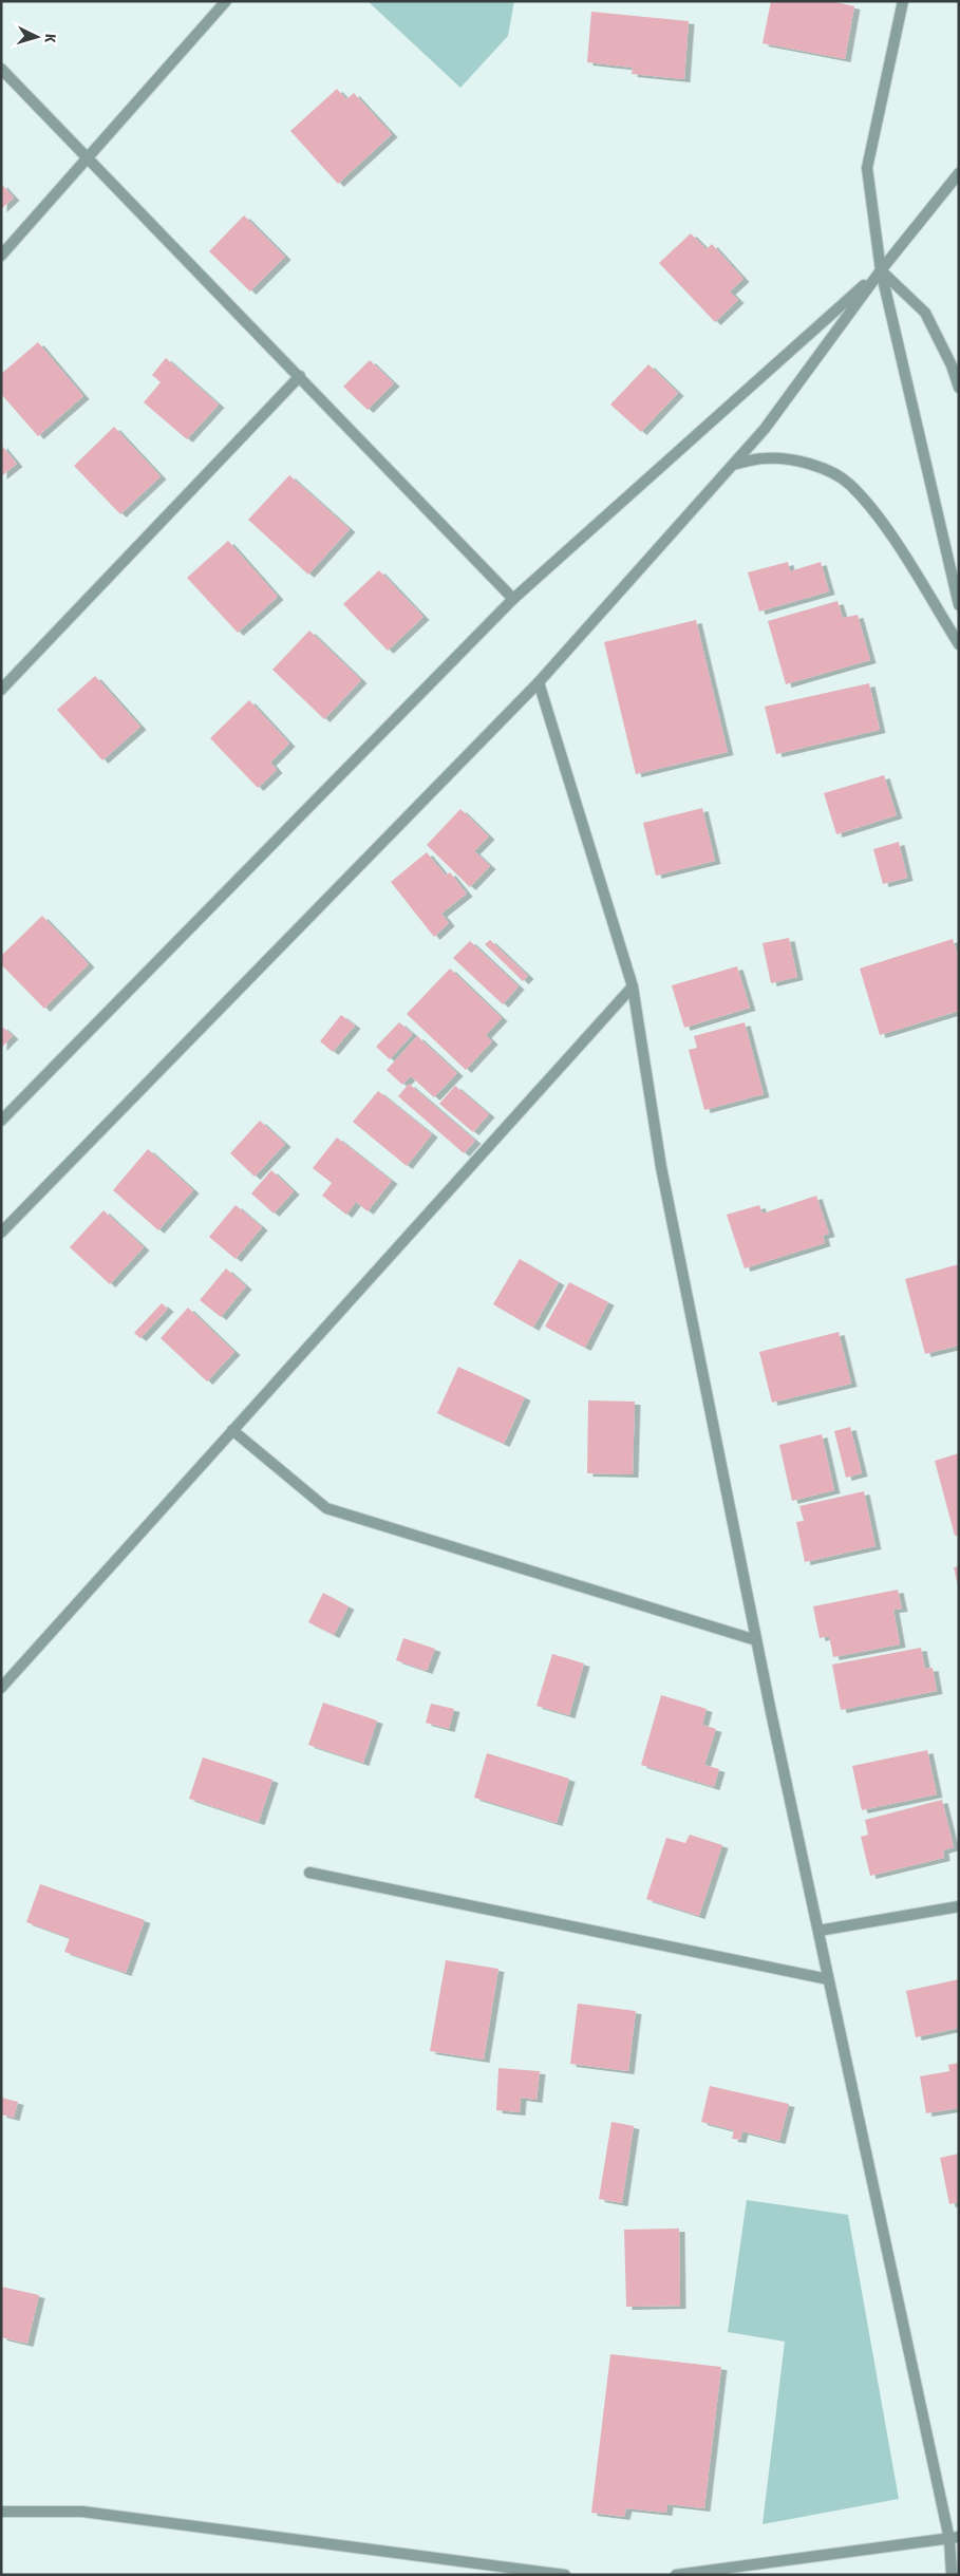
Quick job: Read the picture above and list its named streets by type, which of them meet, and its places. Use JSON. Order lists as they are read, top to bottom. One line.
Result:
{"north":"right"}
